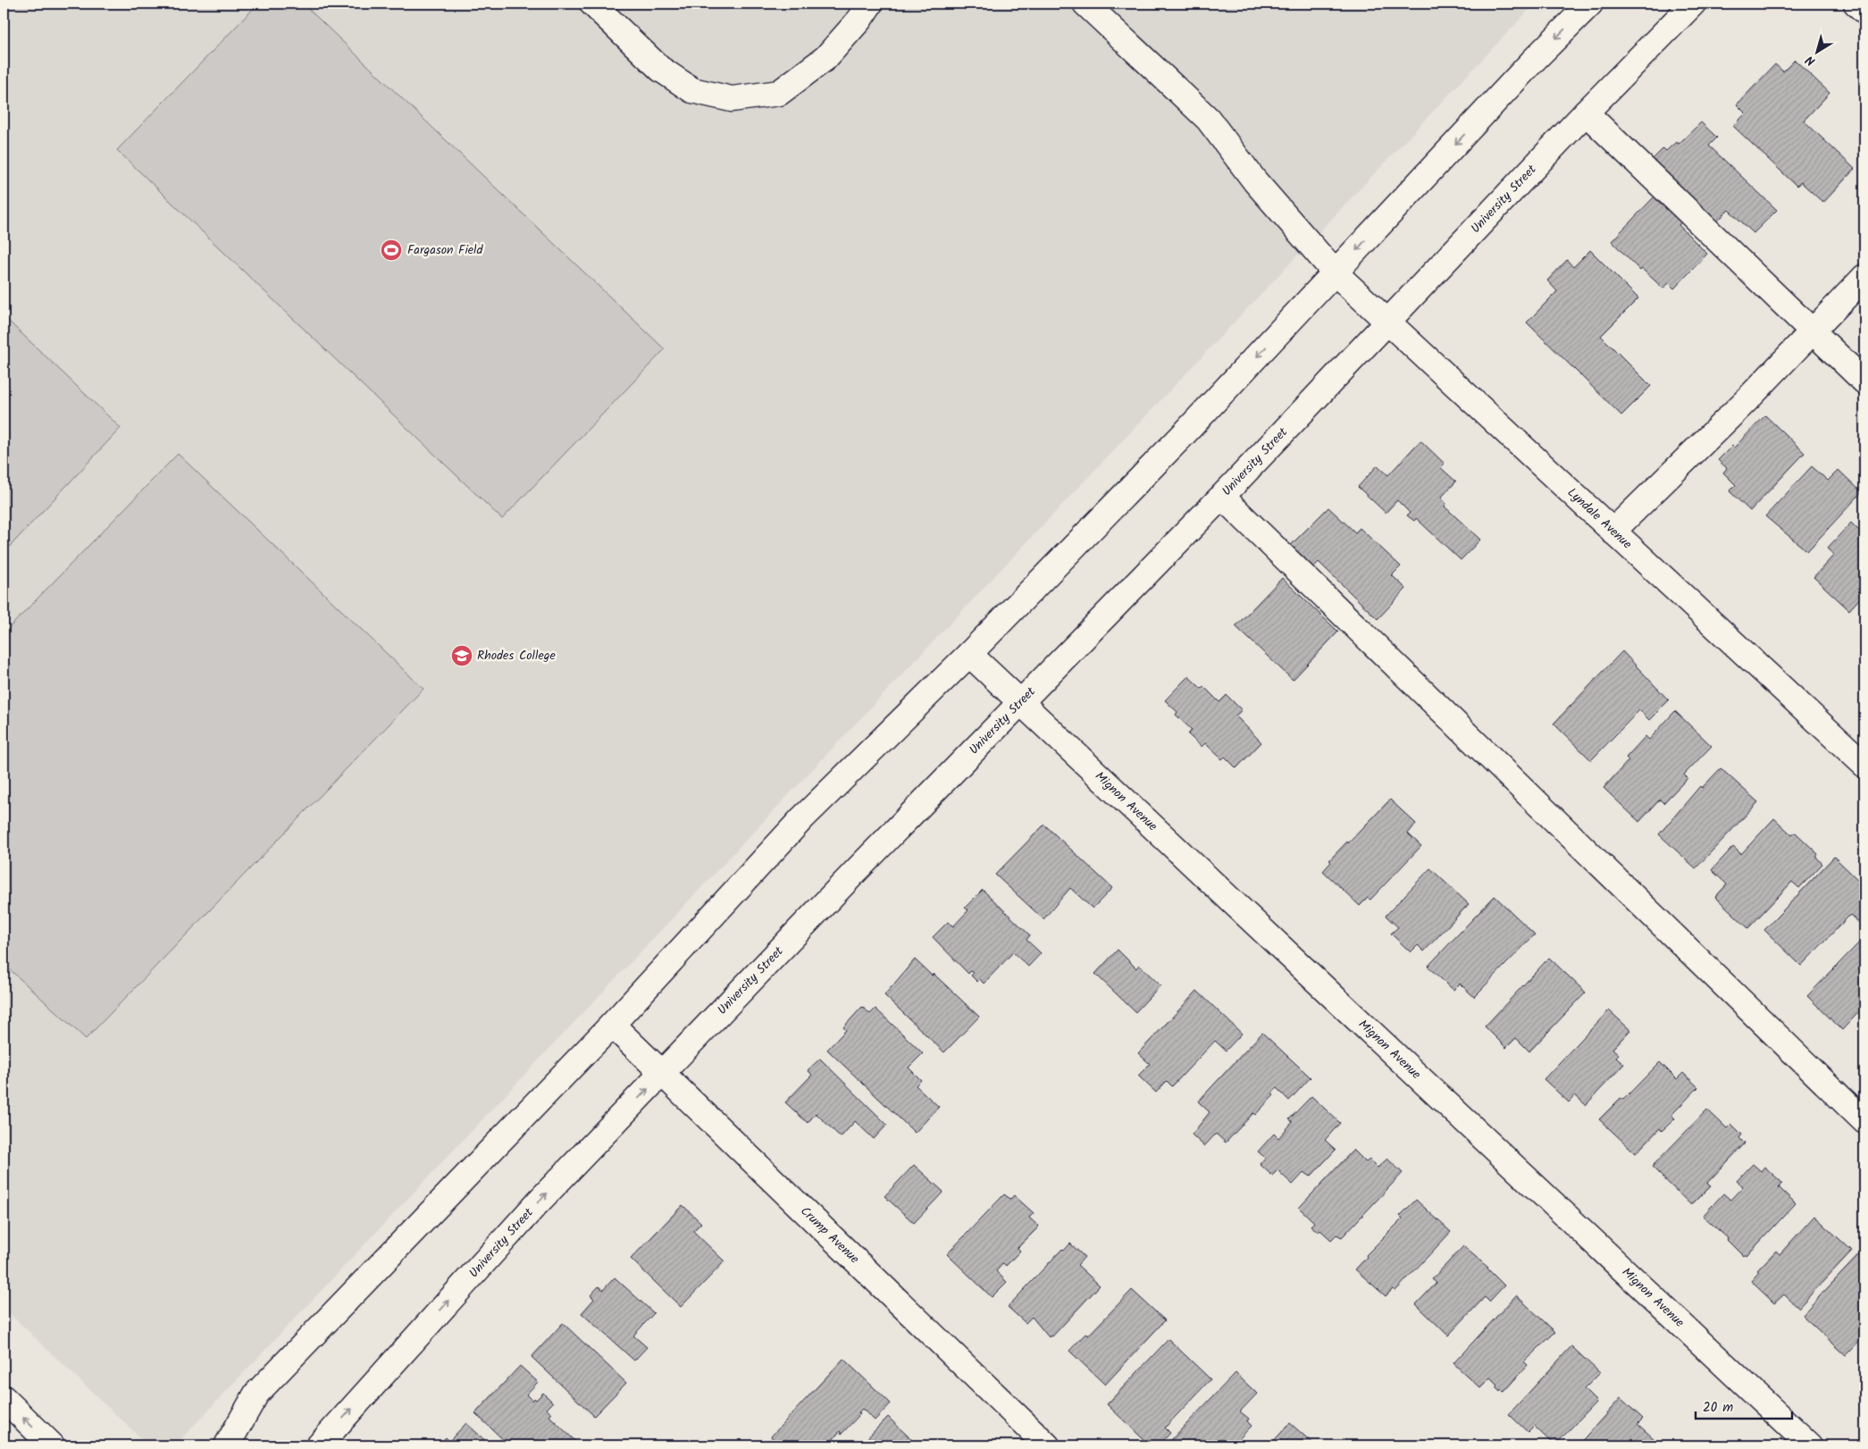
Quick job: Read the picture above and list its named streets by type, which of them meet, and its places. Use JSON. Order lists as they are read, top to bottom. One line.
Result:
{"streets":{"main road":["University Street","Lyndale Avenue","Mignon Avenue","Crump Avenue"]},"crossings":[["University Street","Lyndale Avenue"],["University Street","Mignon Avenue"],["University Street","Crump Avenue"]],"places":{"sports":["Fargason Field"],"school or university":["Rhodes College"]},"scale_bar":"20 m","north":"bottom left"}
